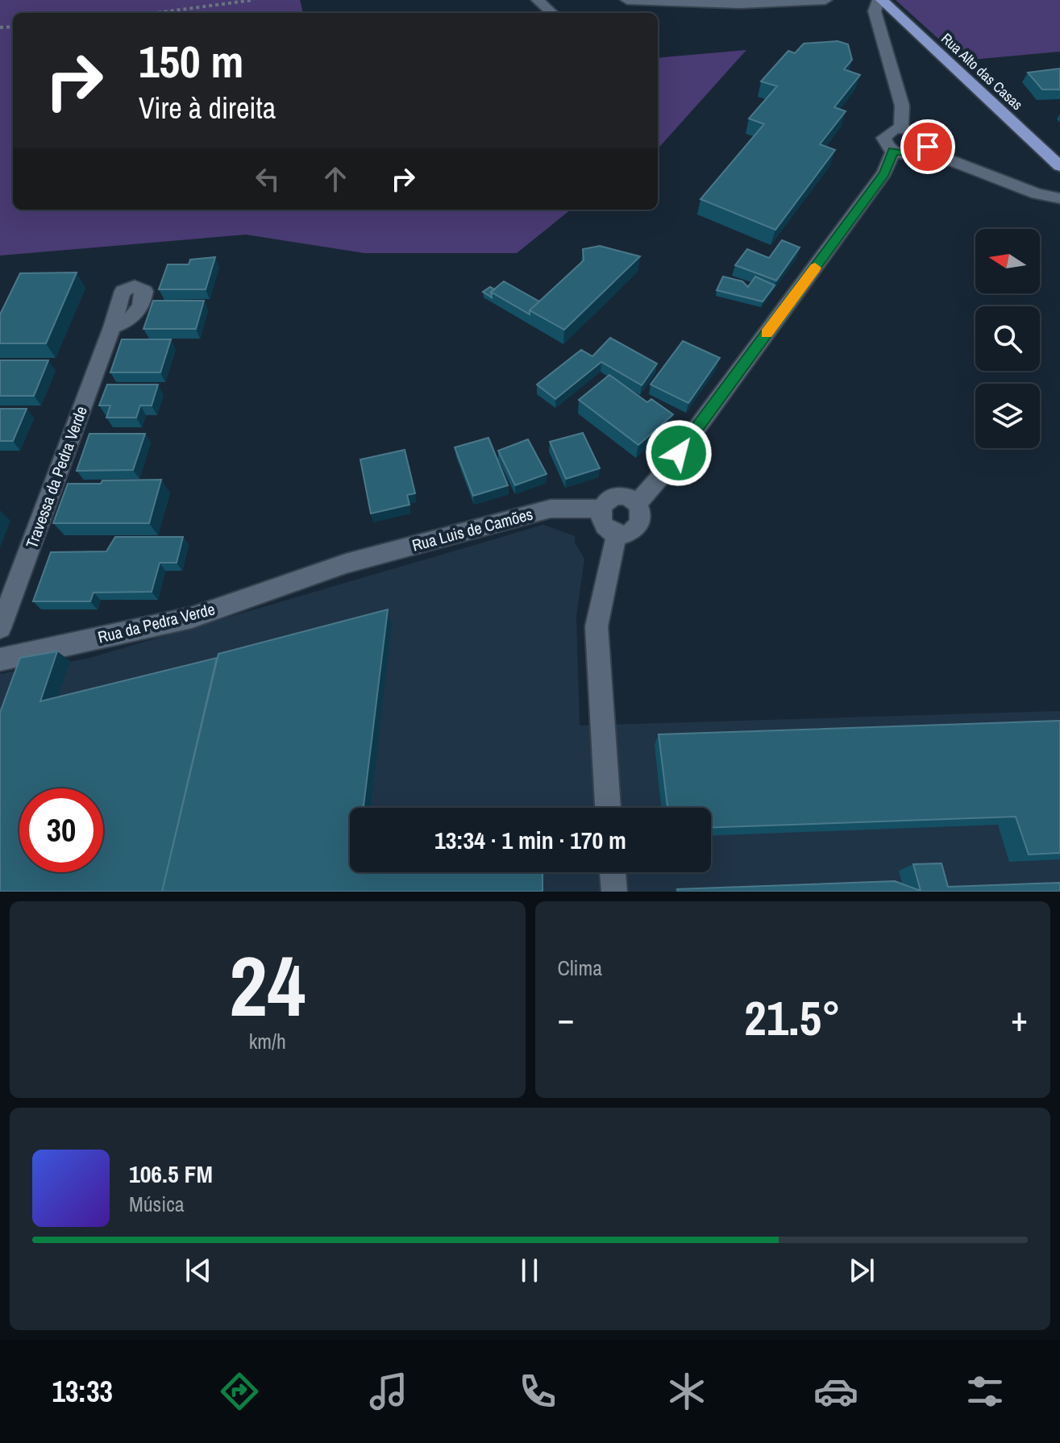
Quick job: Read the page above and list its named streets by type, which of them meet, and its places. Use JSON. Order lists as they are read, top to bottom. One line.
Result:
{"streets":{"main road":["Rua Alto das Casas"],"street":["Travessa da Pedra Verde","Rua Luis de Camões","Rua da Pedra Verde"]},"crossings":[["Rua Luis de Camões","Rua da Pedra Verde"]],"north":"left","page":{"turn":["150 m","Vire à direita"],"limit":"30","trip":"13:34 · 1 min · 170 m","tile":[["24","km/h"],"Clima"],"heat":["−","21.5°","+"],"song":["106.5 FM","Música"],"tabs":"13:33"}}
